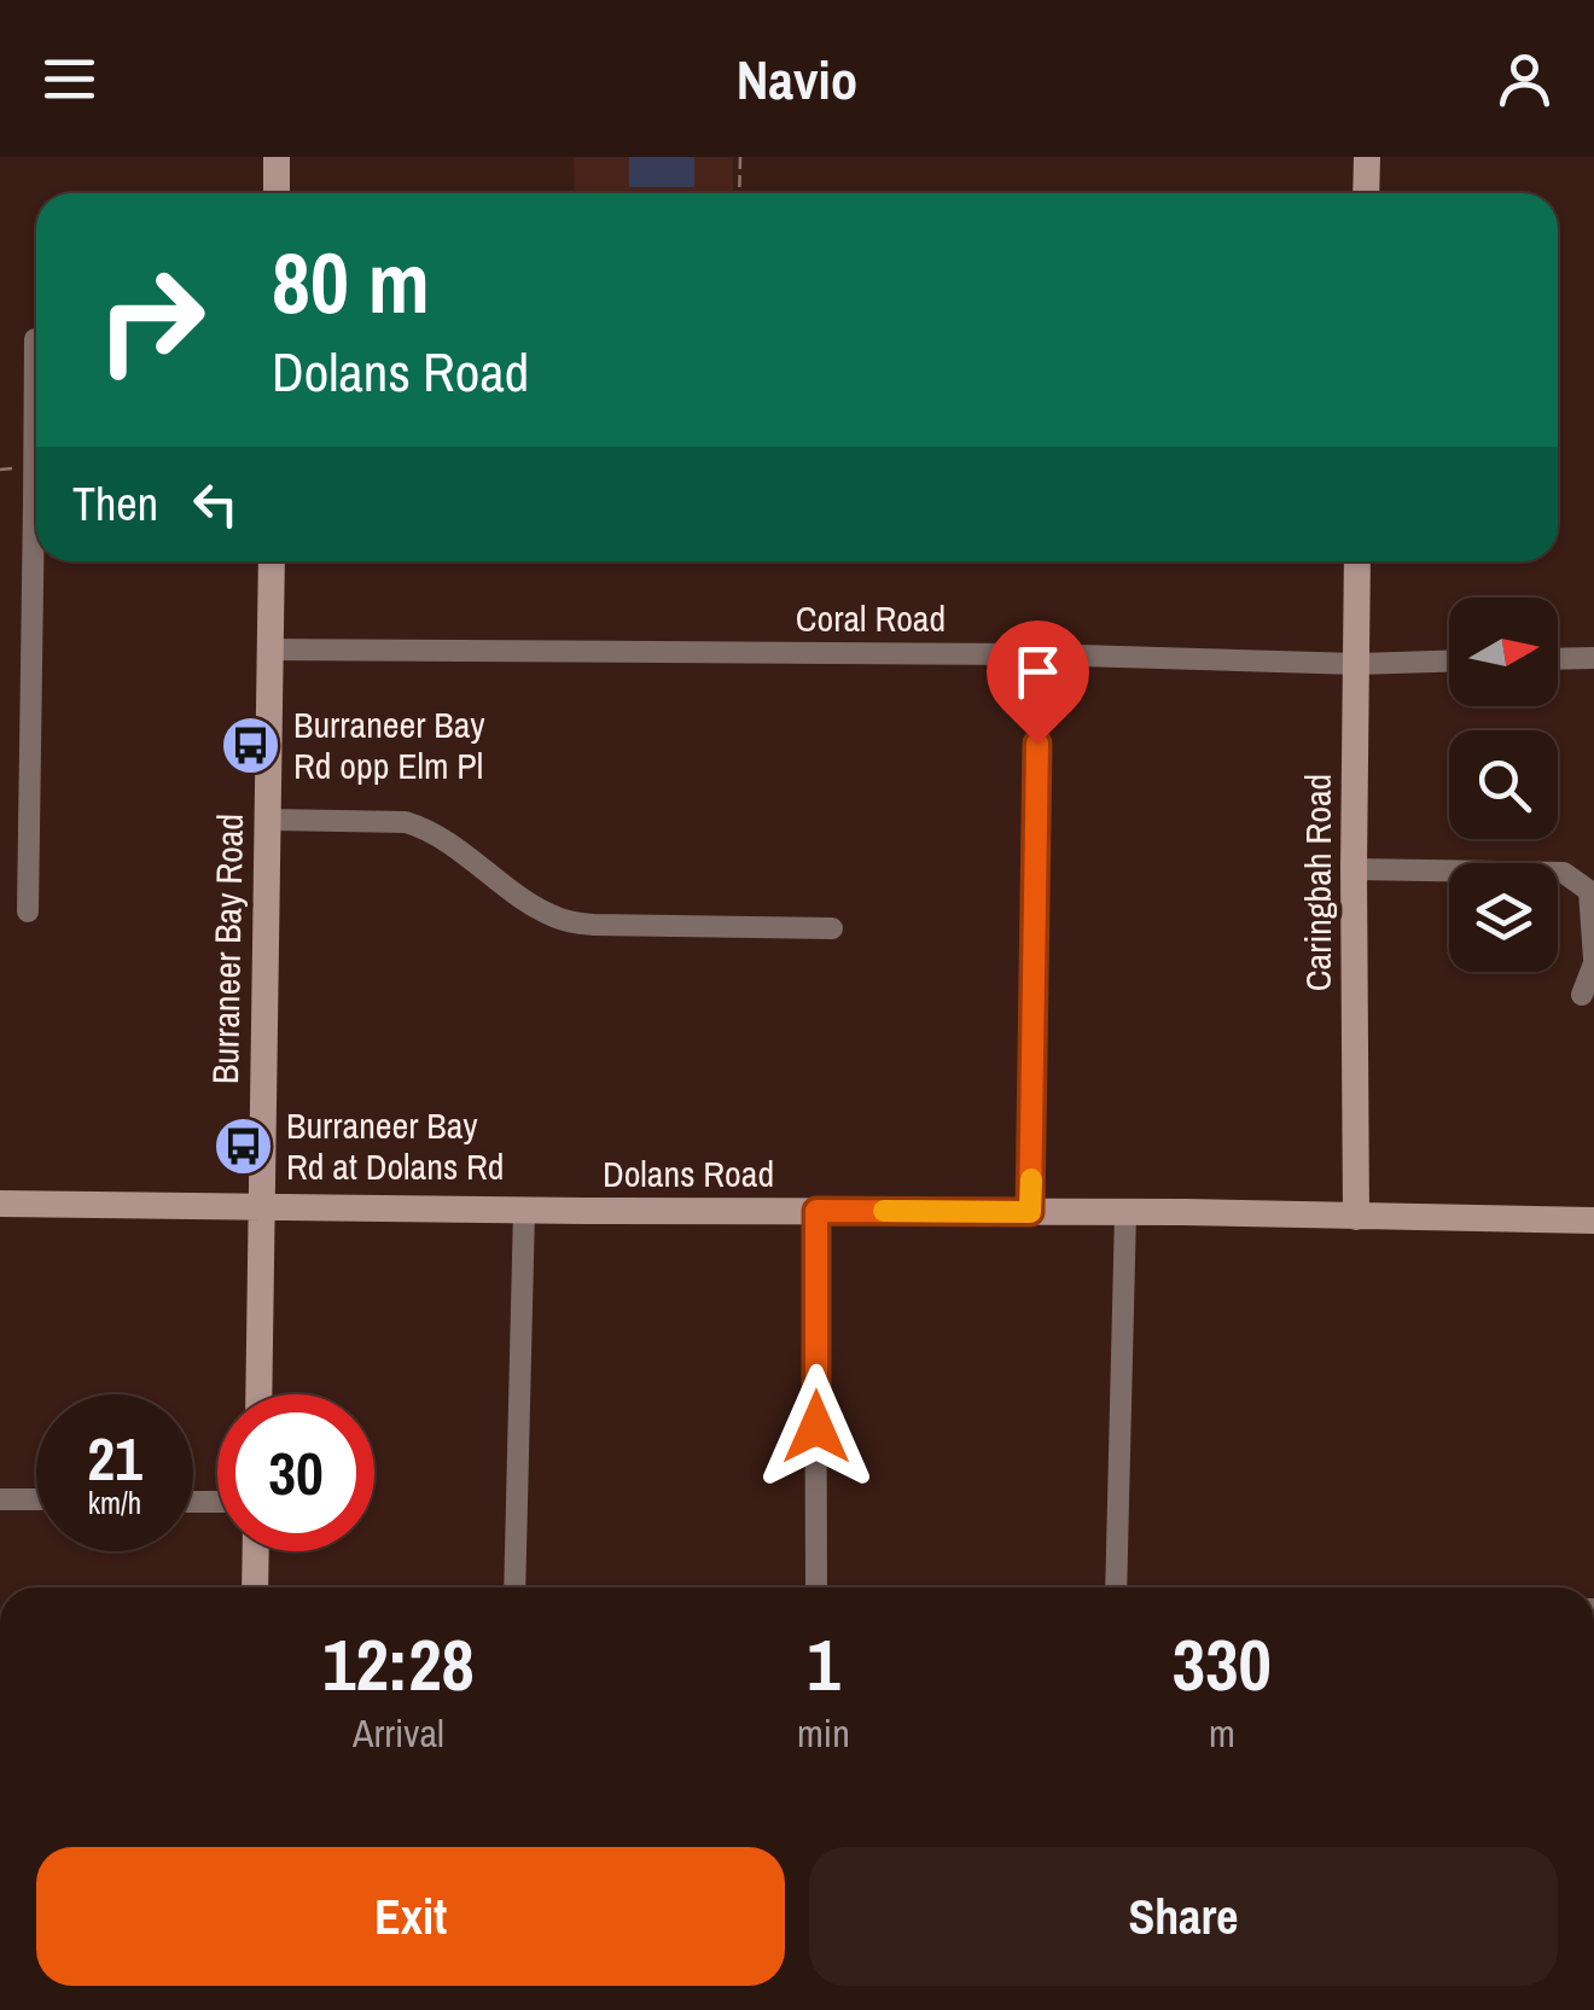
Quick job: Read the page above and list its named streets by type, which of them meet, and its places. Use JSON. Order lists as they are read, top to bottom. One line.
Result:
{"streets":{"street":["Coral Road","Caringbah Road","Burraneer Bay Road","Dolans Road"]},"crossings":[["Coral Road","Caringbah Road"],["Coral Road","Burraneer Bay Road"],["Caringbah Road","Dolans Road"],["Burraneer Bay Road","Dolans Road"]],"places":{"bus stop":["Burraneer Bay Rd opp Elm Pl","Burraneer Bay Rd at Dolans Rd"]},"north":"right","page":{"header":"Navio","turn":["80 m","Dolans Road"],"then":"Then","speed":"21 km/h","limit":"30","eta":["12:28","Arrival","1","min","330","m"],"buttons":["Exit","Share"]}}
